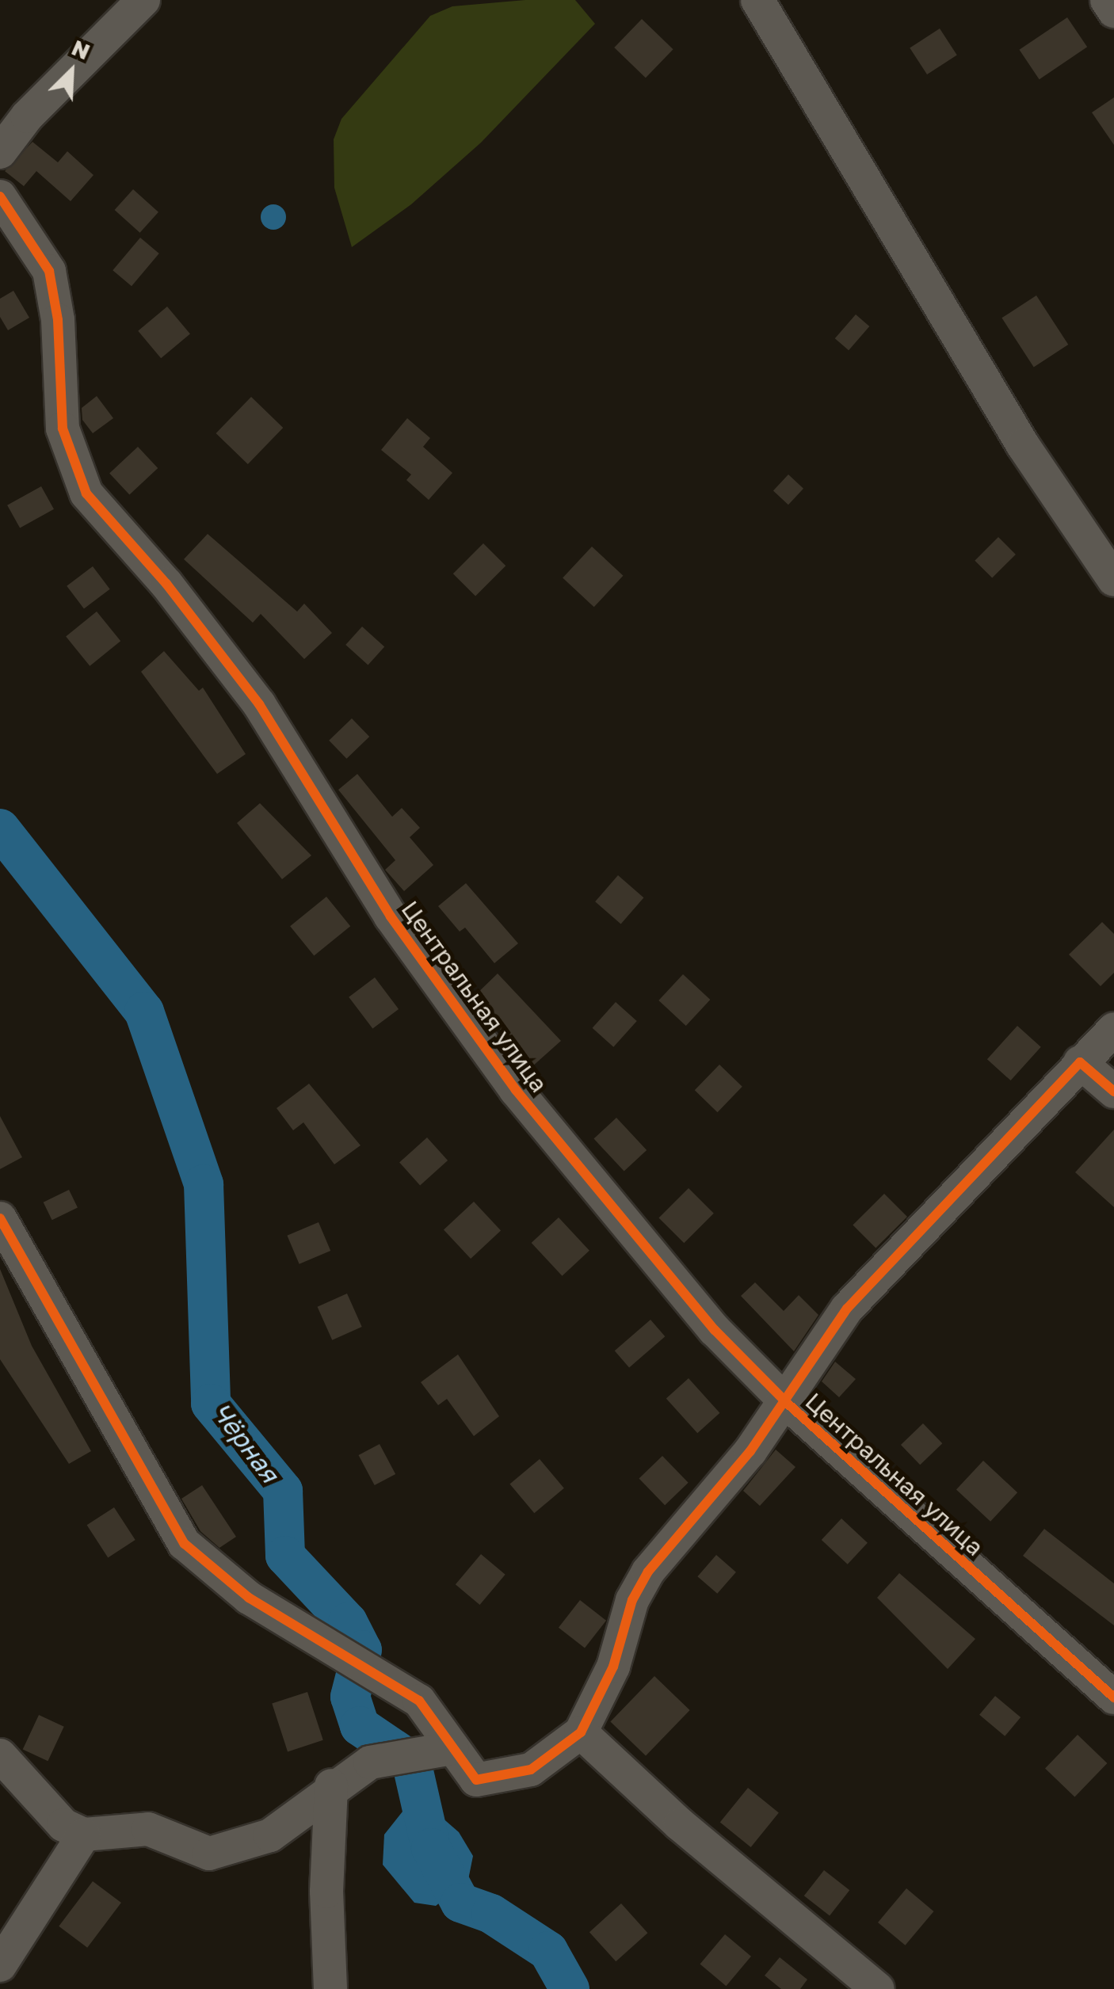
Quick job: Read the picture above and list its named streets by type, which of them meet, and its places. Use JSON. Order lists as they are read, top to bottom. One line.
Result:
{"streets":{"street":["Центральная улица"]},"water":["Чёрная"],"north":"top right"}
